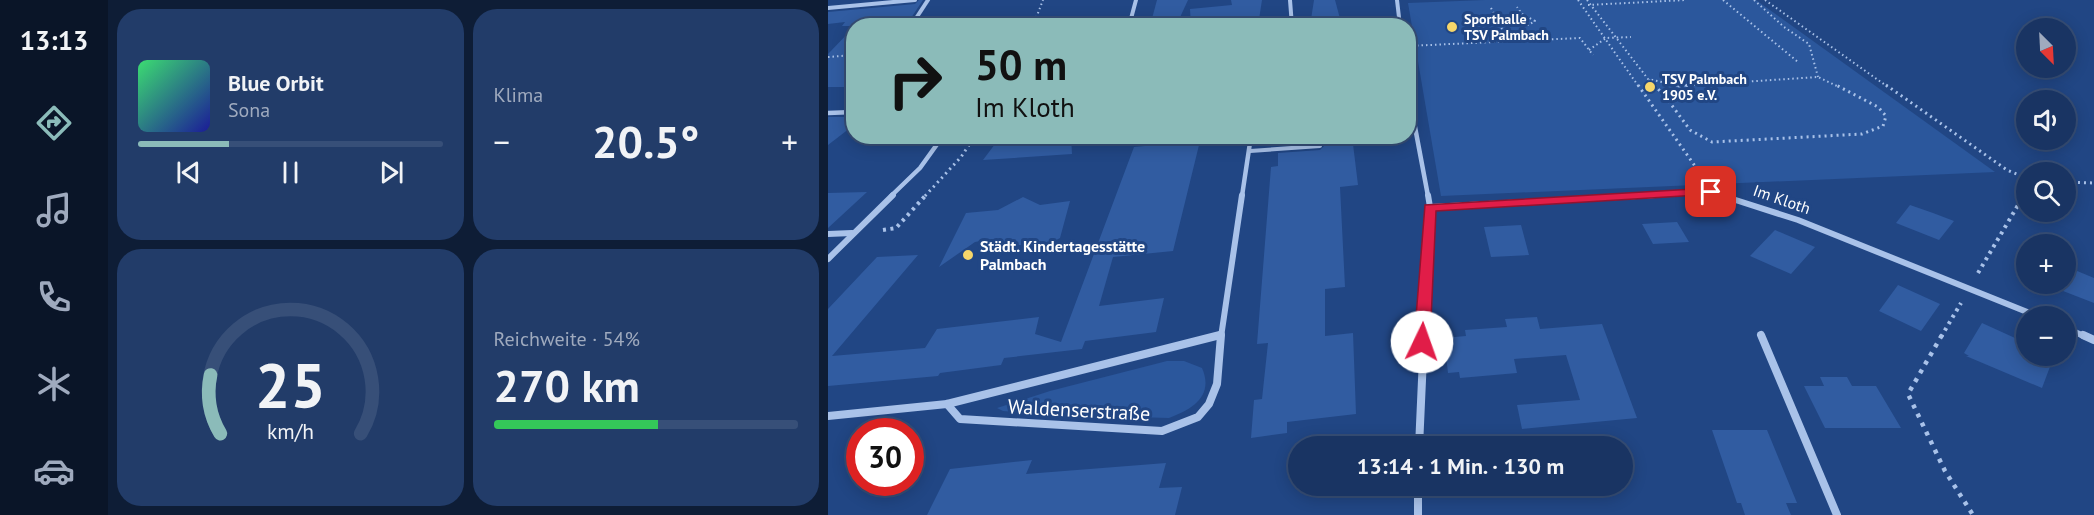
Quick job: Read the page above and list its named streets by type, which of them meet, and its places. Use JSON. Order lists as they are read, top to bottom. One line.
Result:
{"streets":{"street":["Im Kloth","Waldenserstraße"]},"places":["Sporthalle TSV Palmbach","TSV Palmbach 1905 e.V.","Städt. Kindertagesstätte Palmbach"],"north":"bottom right","page":{"tabs":"13:13","tile":["Klima",["Reichweite · 54%","270 km"]],"map_buttons":["+","−"],"turn":["50 m","Im Kloth"],"song":["Blue Orbit","Sona"],"heat":["−","20.5°","+"],"limit":"30","trip":"13:14 · 1 Min. · 130 m","gauge":["25","km/h"]}}
